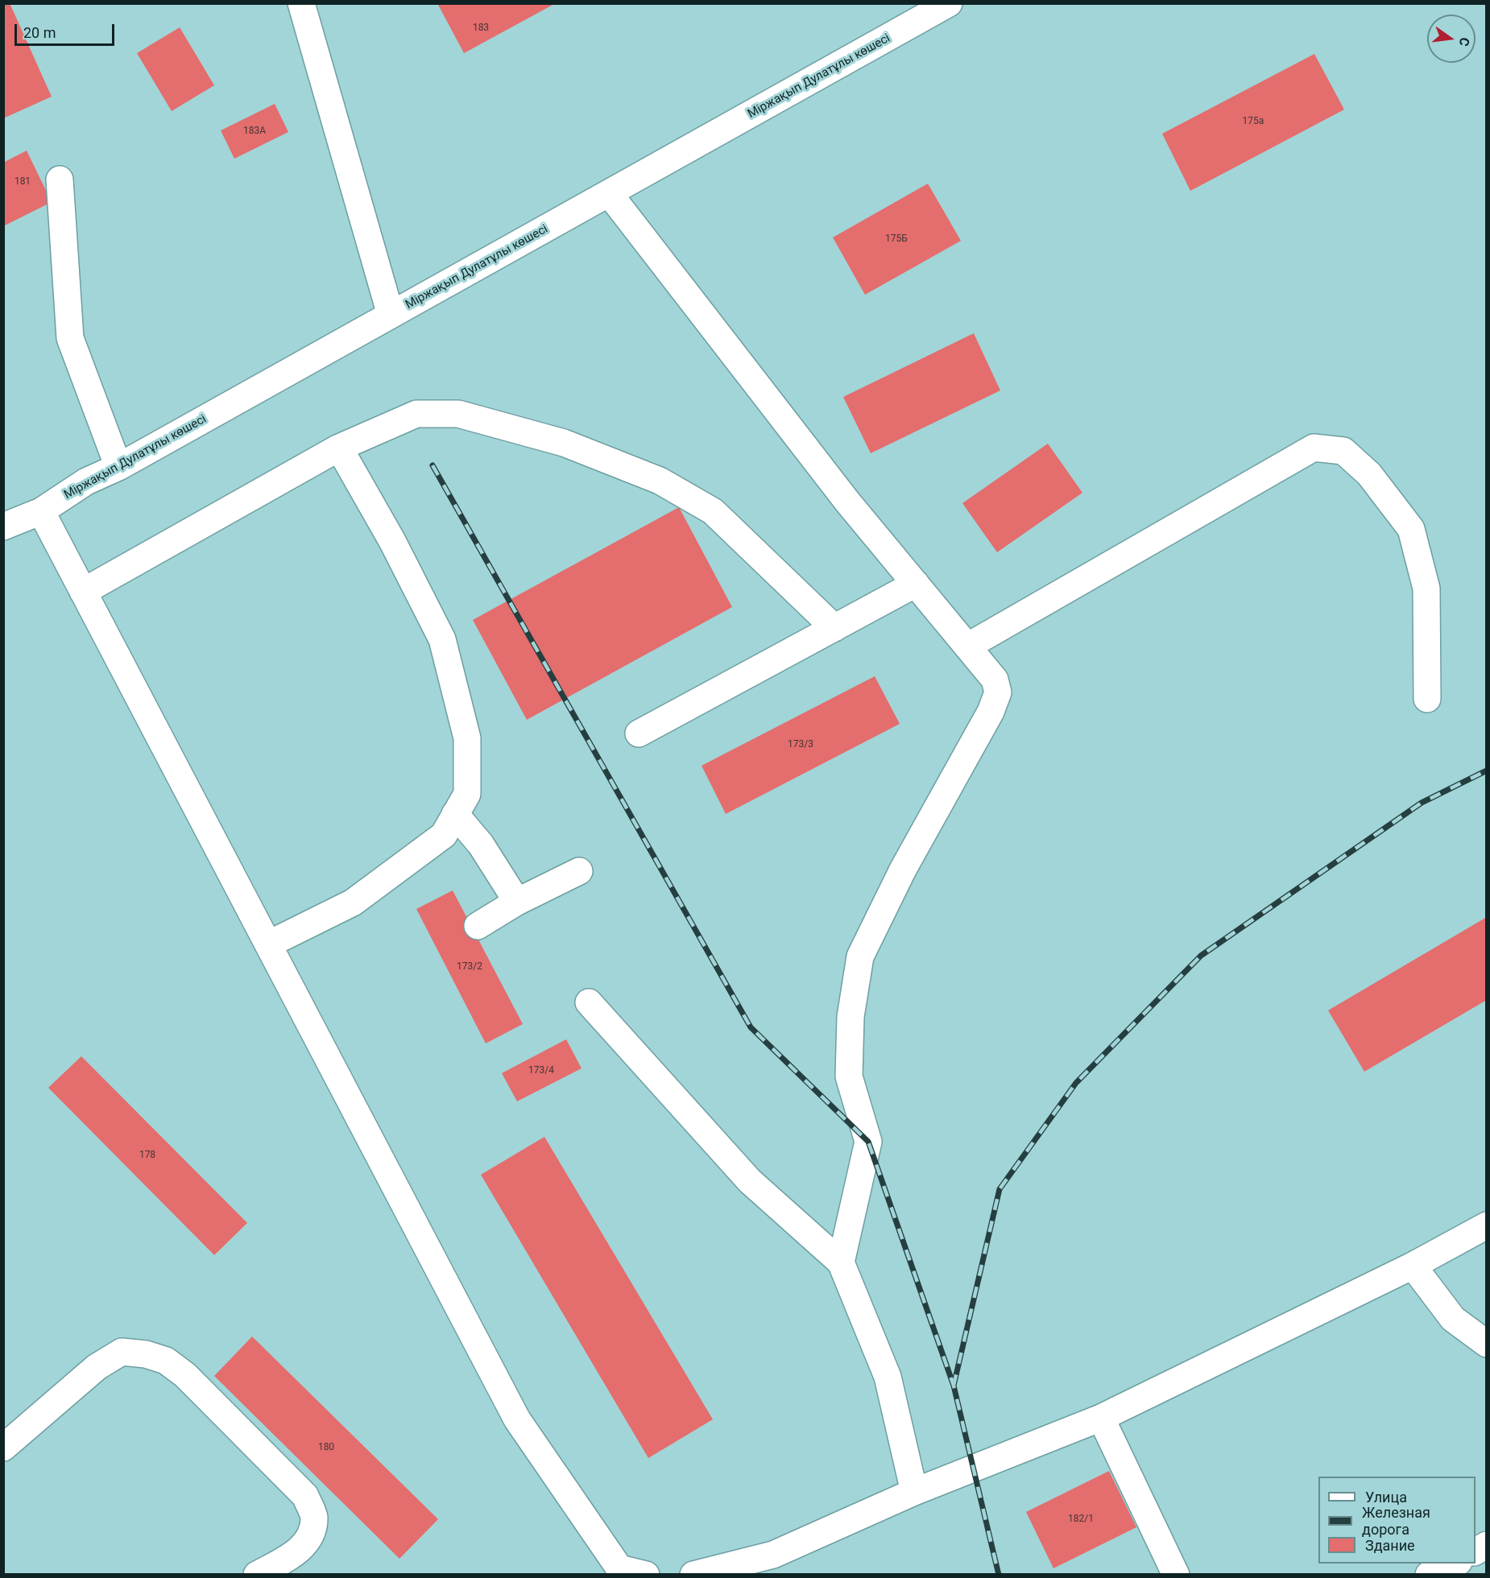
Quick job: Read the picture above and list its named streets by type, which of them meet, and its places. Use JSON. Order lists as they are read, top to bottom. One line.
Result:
{"streets":{"street":["Міржақып Дулатұлы көшесі"]},"house_numbers":["183","175а","183А","181","175Б","173/3","173/2","173/4","178","180","182/1"],"legend":["Улица","Железная дорога","Здание"],"scale_bar":"20 m","north":"right"}
